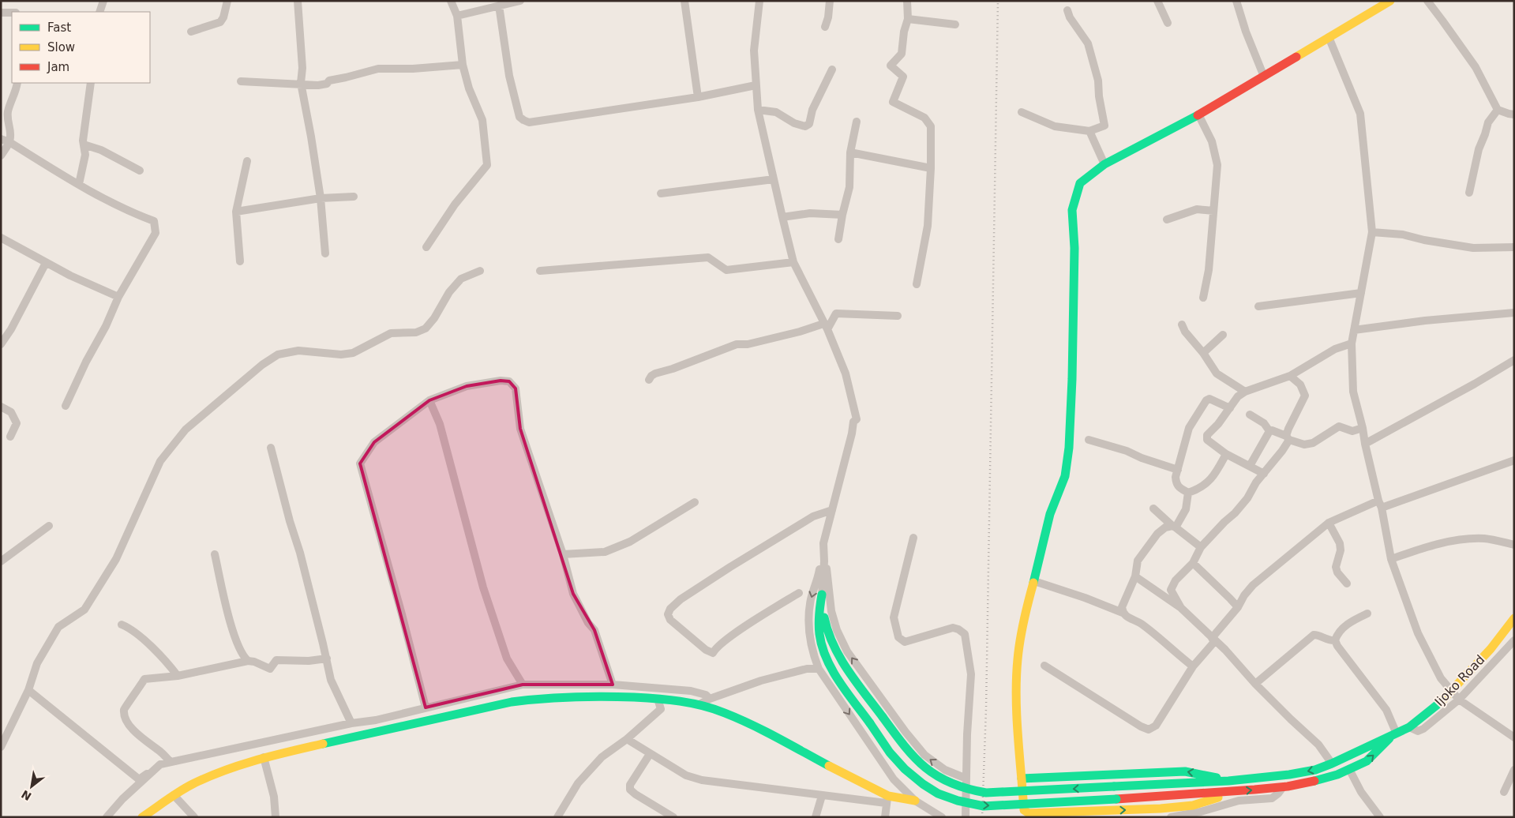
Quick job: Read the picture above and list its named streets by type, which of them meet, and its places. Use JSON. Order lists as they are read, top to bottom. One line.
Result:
{"streets":{"main road":["Ijoko Road"]},"legend":["Fast","Slow","Jam"],"north":"bottom left"}
